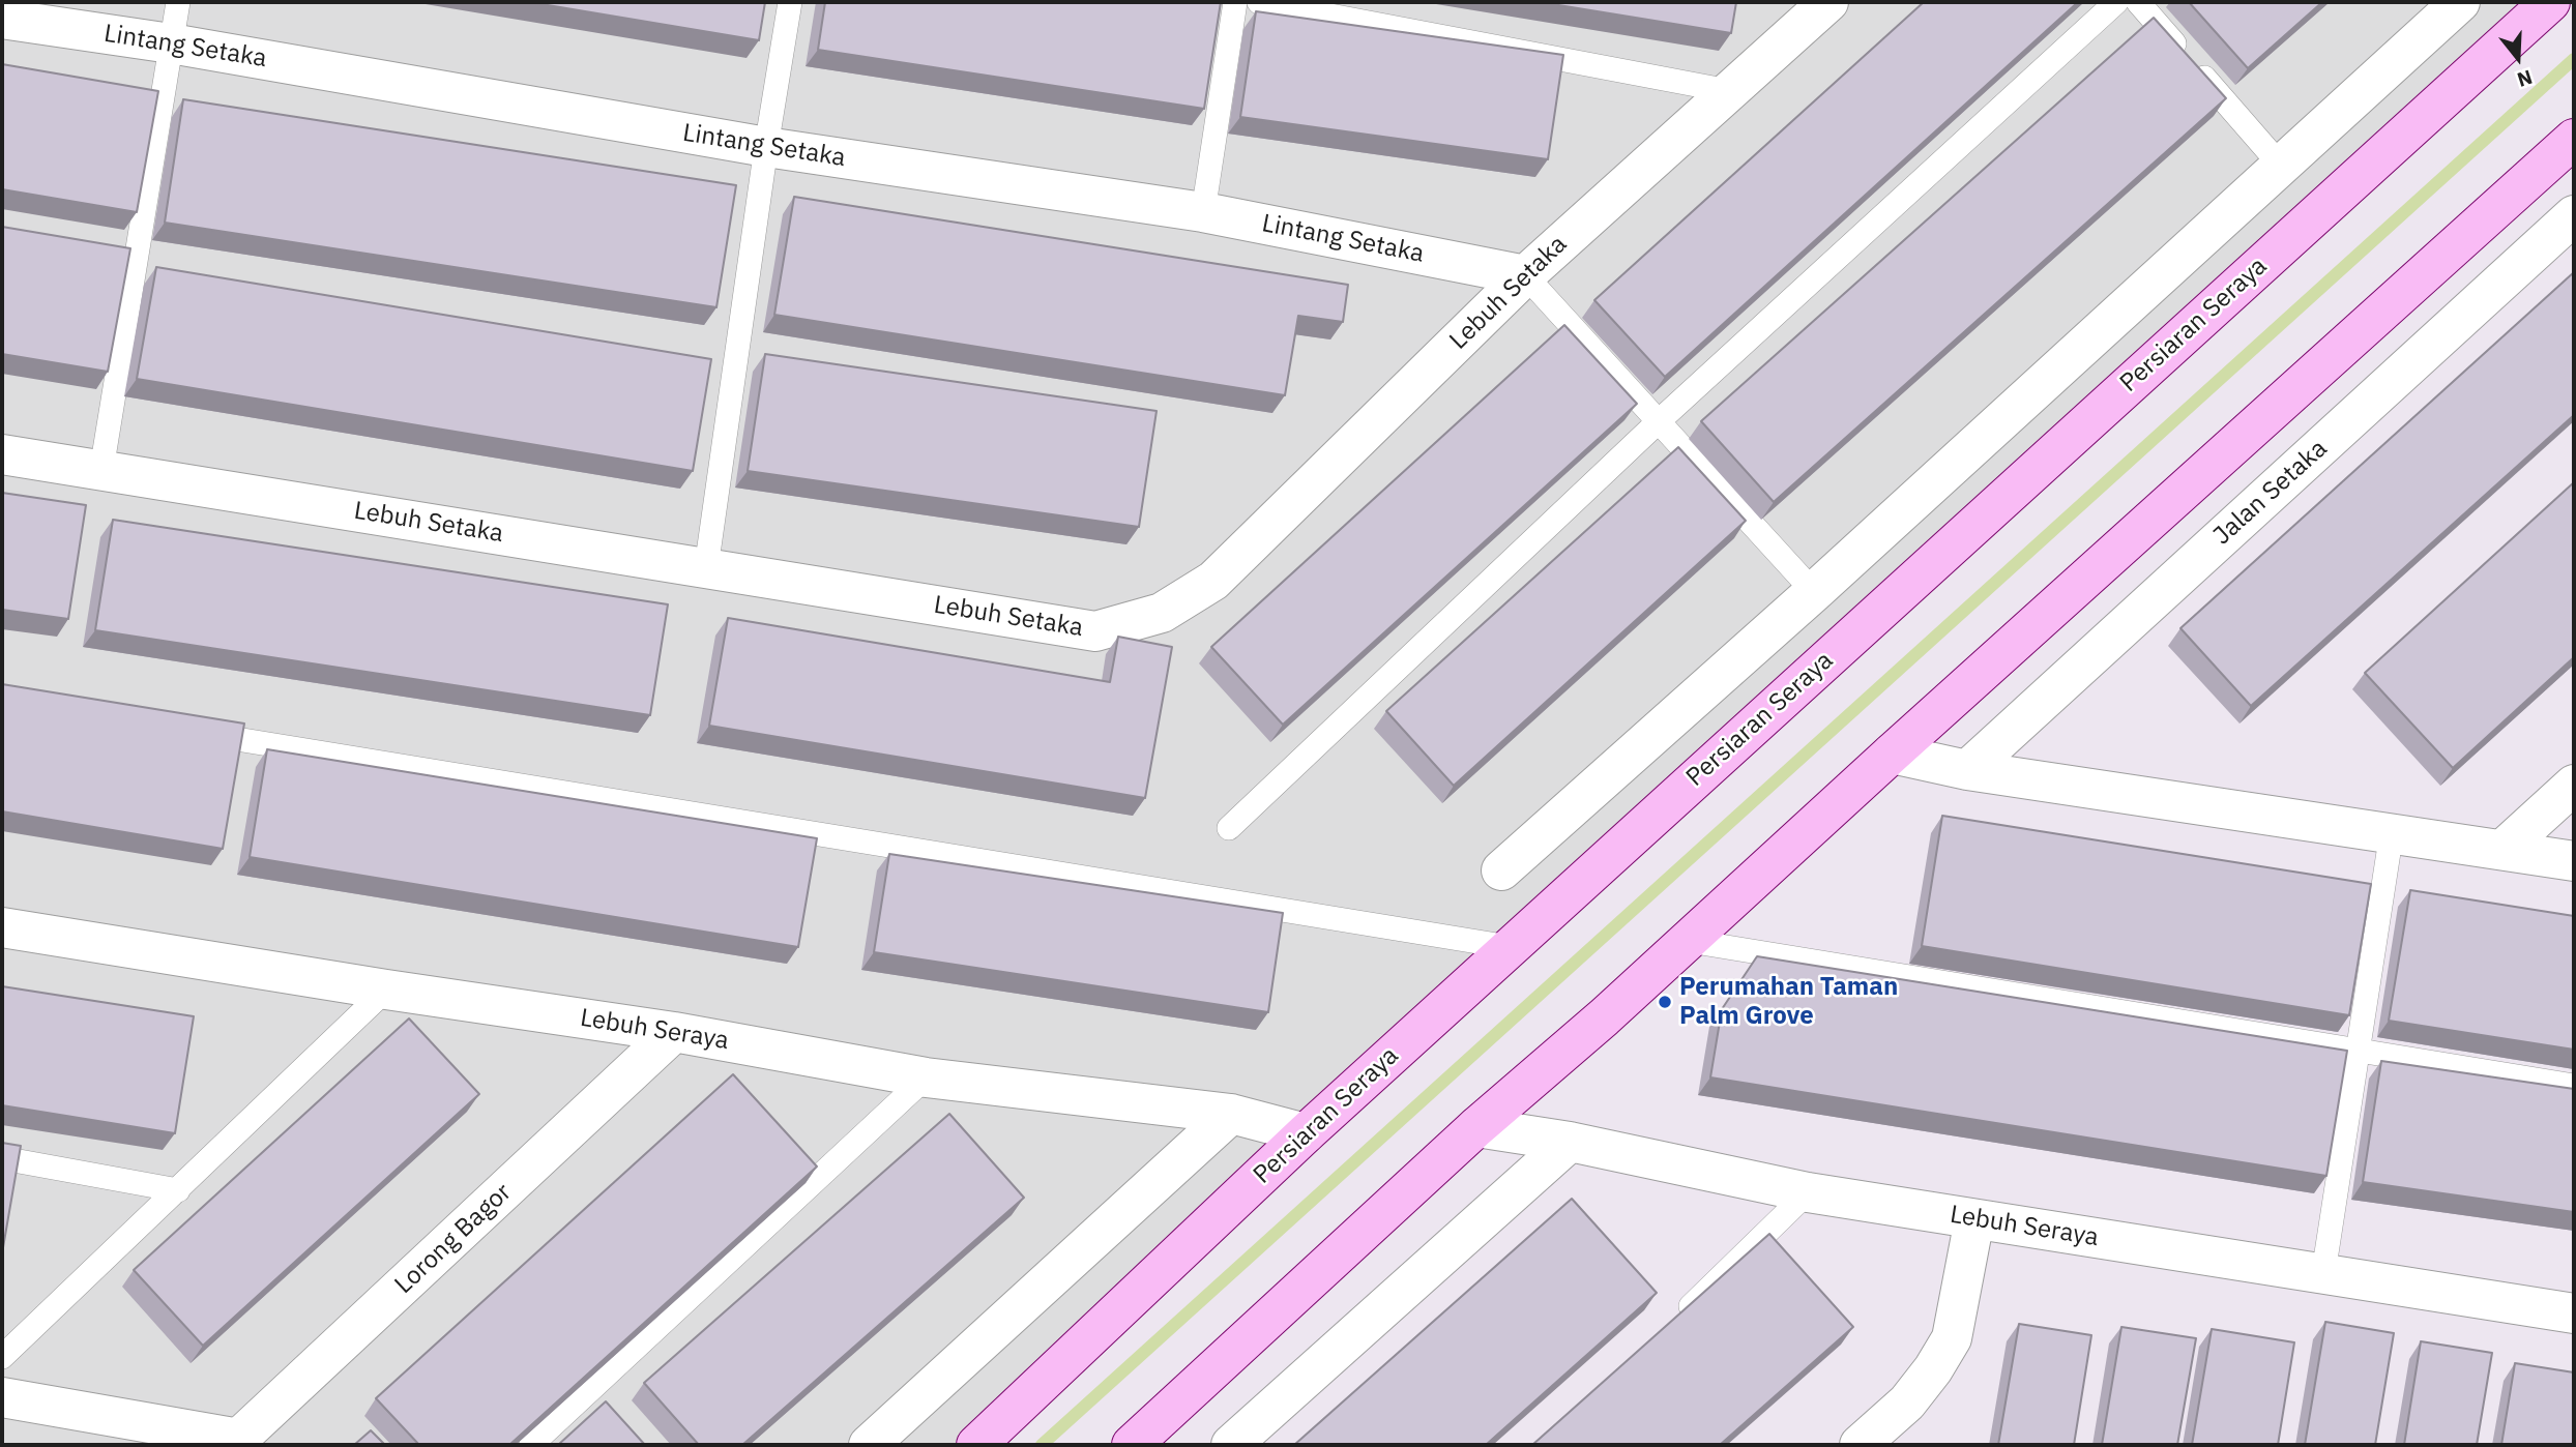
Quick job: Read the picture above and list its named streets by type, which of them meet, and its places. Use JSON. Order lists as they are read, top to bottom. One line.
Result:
{"streets":{"main road":["Persiaran Seraya"],"street":["Lintang Setaka","Lebuh Setaka","Jalan Setaka","Lebuh Seraya","Lorong Bagor"]},"crossings":[["Lintang Setaka","Lebuh Setaka"],["Persiaran Seraya","Lebuh Seraya"],["Lebuh Seraya","Lorong Bagor"]],"places":["Perumahan Taman Palm Grove"],"north":"bottom"}
